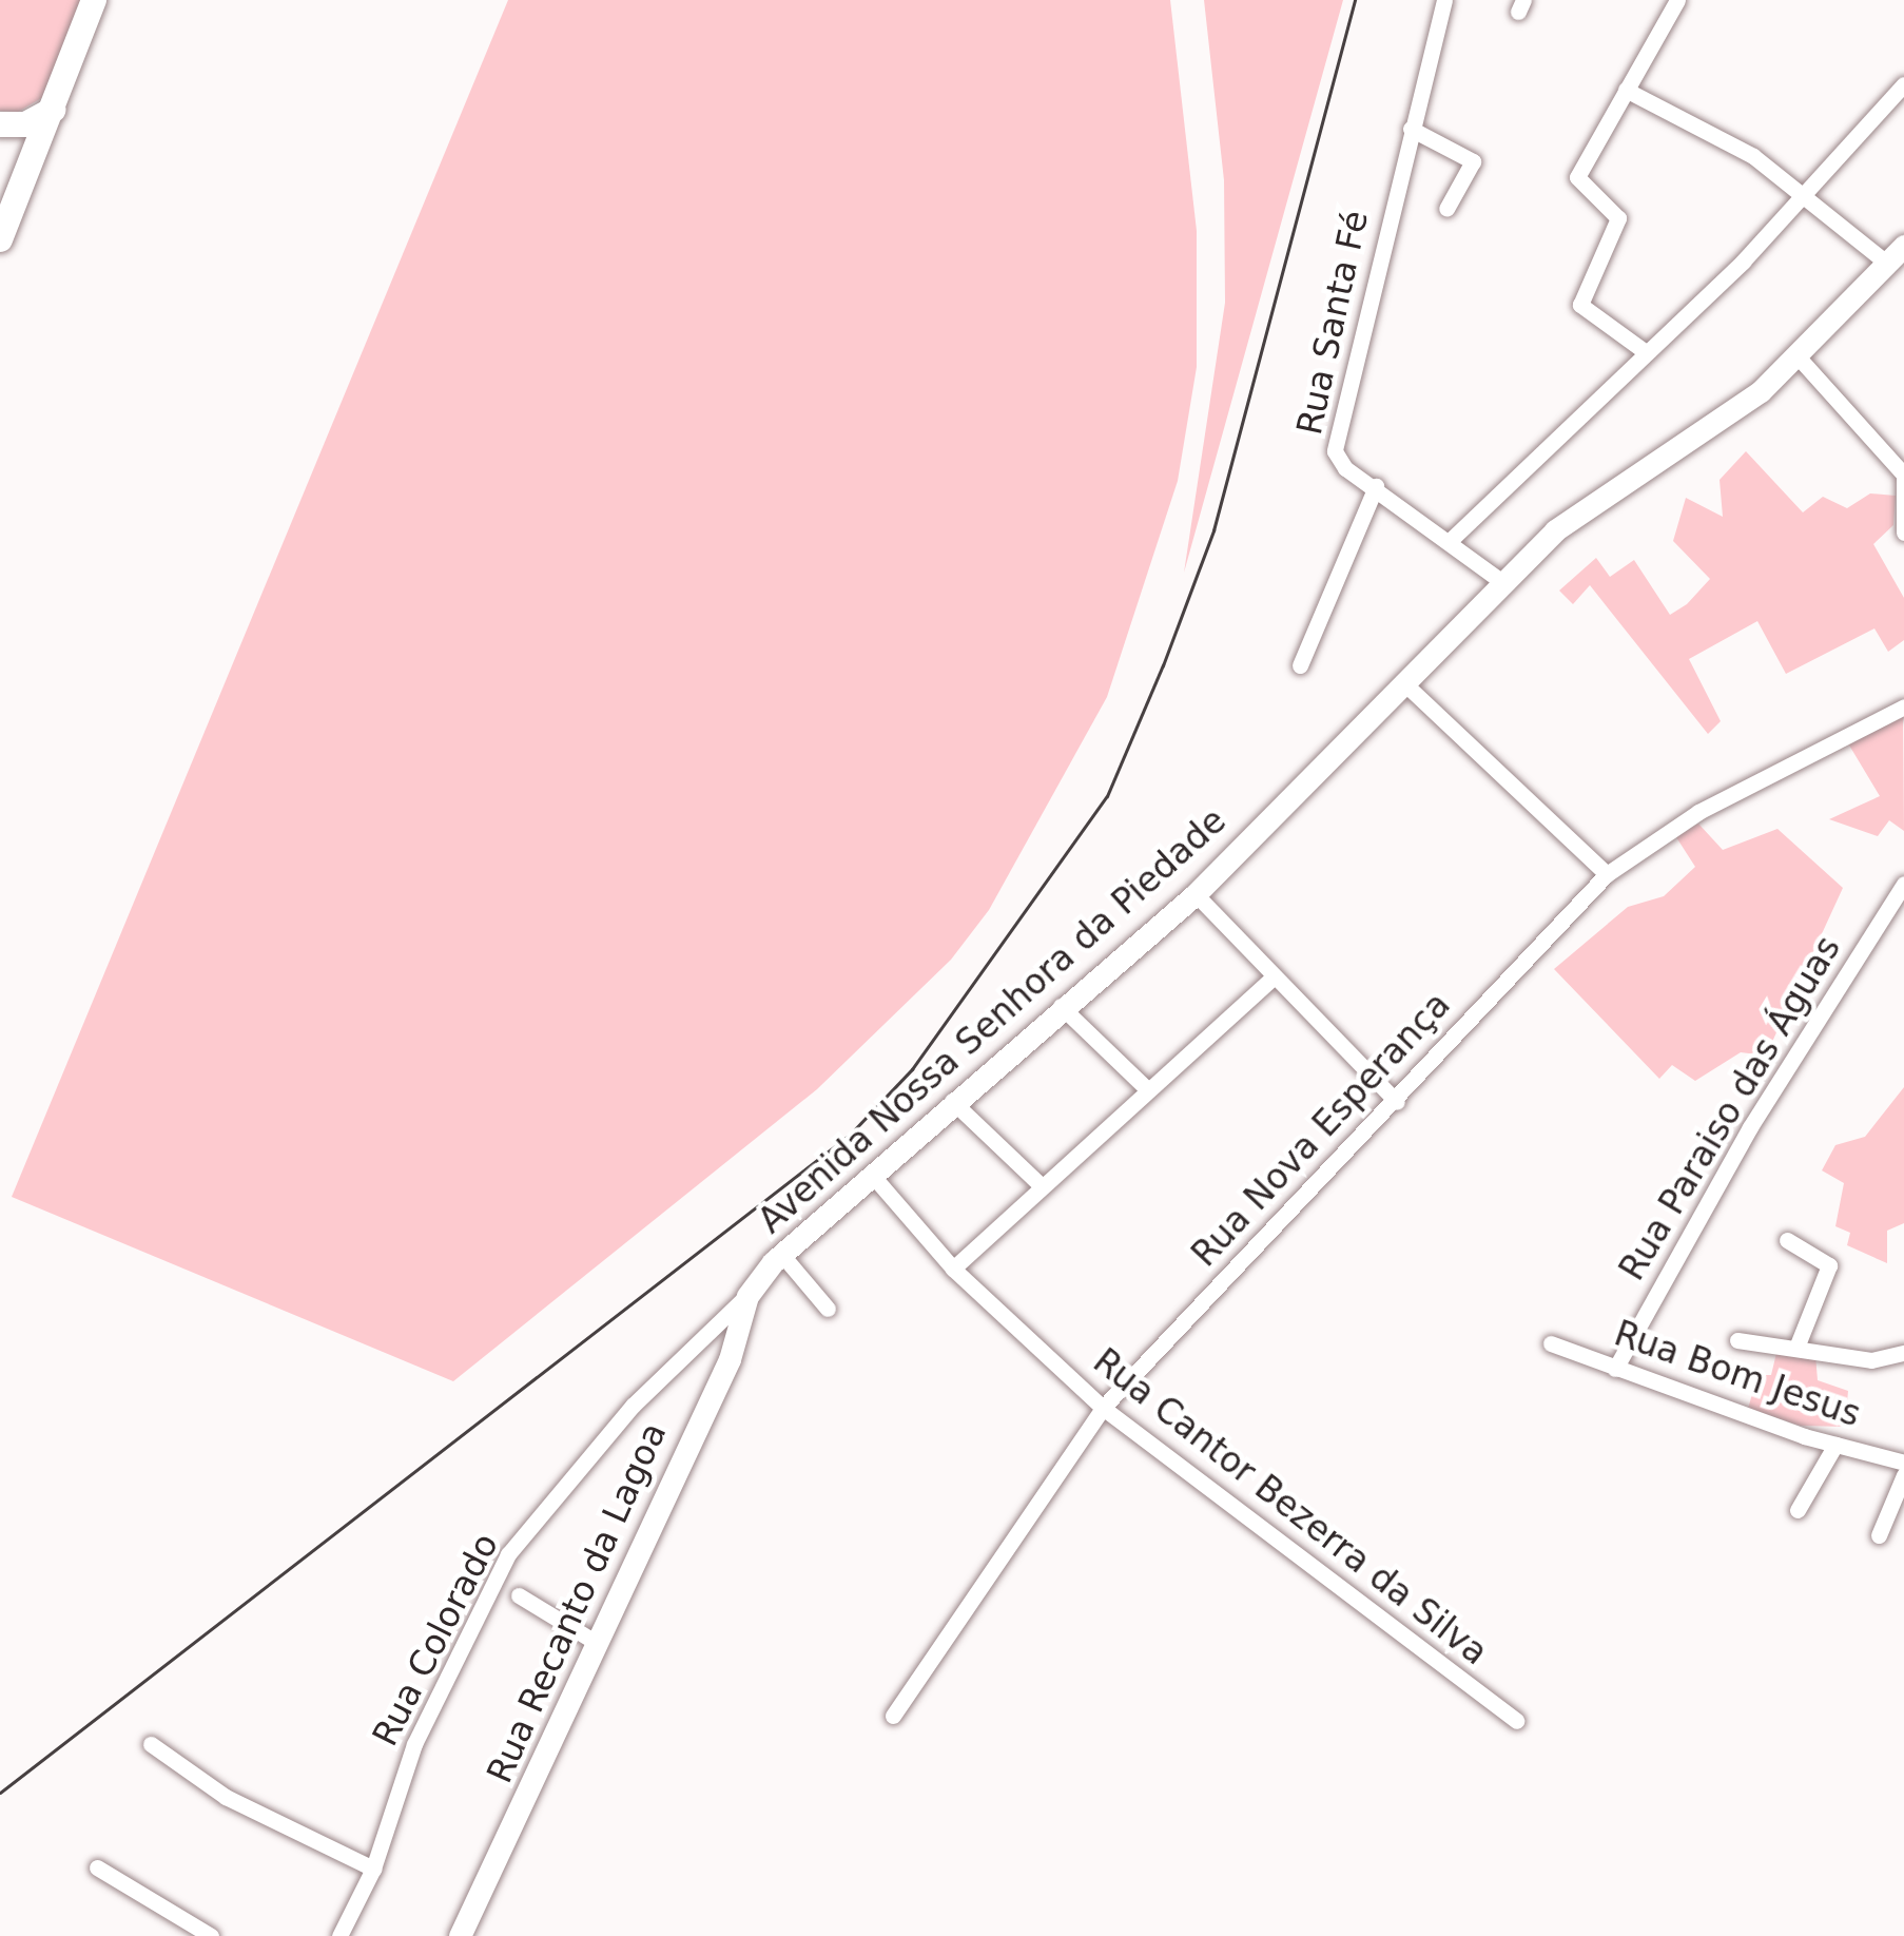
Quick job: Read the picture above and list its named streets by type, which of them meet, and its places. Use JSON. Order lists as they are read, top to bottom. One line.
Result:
{"streets":{"street":["Rua Santa Fé","Avenida Nossa Senhora da Piedade","Rua Paraiso das Águas","Rua Nova Esperança","Rua Bom Jesus","Rua Cantor Bezerra da Silva","Rua Recanto da Lagoa","Rua Colorado"]},"crossings":[["Rua Santa Fé","Avenida Nossa Senhora da Piedade"],["Avenida Nossa Senhora da Piedade","Rua Cantor Bezerra da Silva"],["Avenida Nossa Senhora da Piedade","Rua Recanto da Lagoa"],["Avenida Nossa Senhora da Piedade","Rua Colorado"],["Rua Paraiso das Águas","Rua Bom Jesus"],["Rua Nova Esperança","Rua Cantor Bezerra da Silva"],["Rua Recanto da Lagoa","Rua Colorado"]]}
